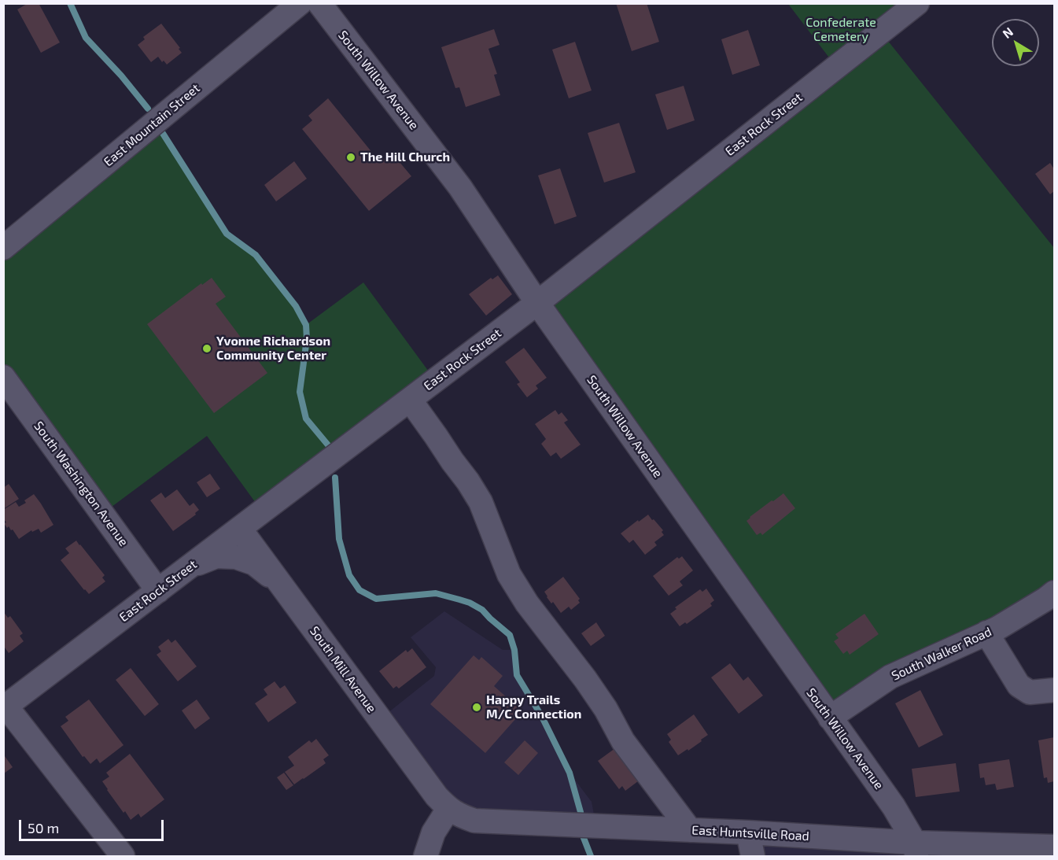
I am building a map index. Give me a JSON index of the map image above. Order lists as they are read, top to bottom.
{
  "streets": {
    "street": [
      "South Willow Avenue",
      "East Rock Street",
      "East Mountain Street",
      "South Washington Avenue",
      "South Walker Road",
      "South Mill Avenue",
      "East Huntsville Road"
    ]
  },
  "crossings": [
    ["South Willow Avenue", "East Rock Street"],
    ["South Willow Avenue", "South Walker Road"],
    ["South Willow Avenue", "East Huntsville Road"],
    ["East Rock Street", "South Washington Avenue"],
    ["East Rock Street", "South Mill Avenue"],
    ["South Mill Avenue", "East Huntsville Road"]
  ],
  "parks": ["Confederate Cemetery"],
  "places": ["The Hill Church", "Yvonne Richardson Community Center", "Happy Trails M/C Connection"],
  "scale_bar": "50 m",
  "north": "top left"
}
